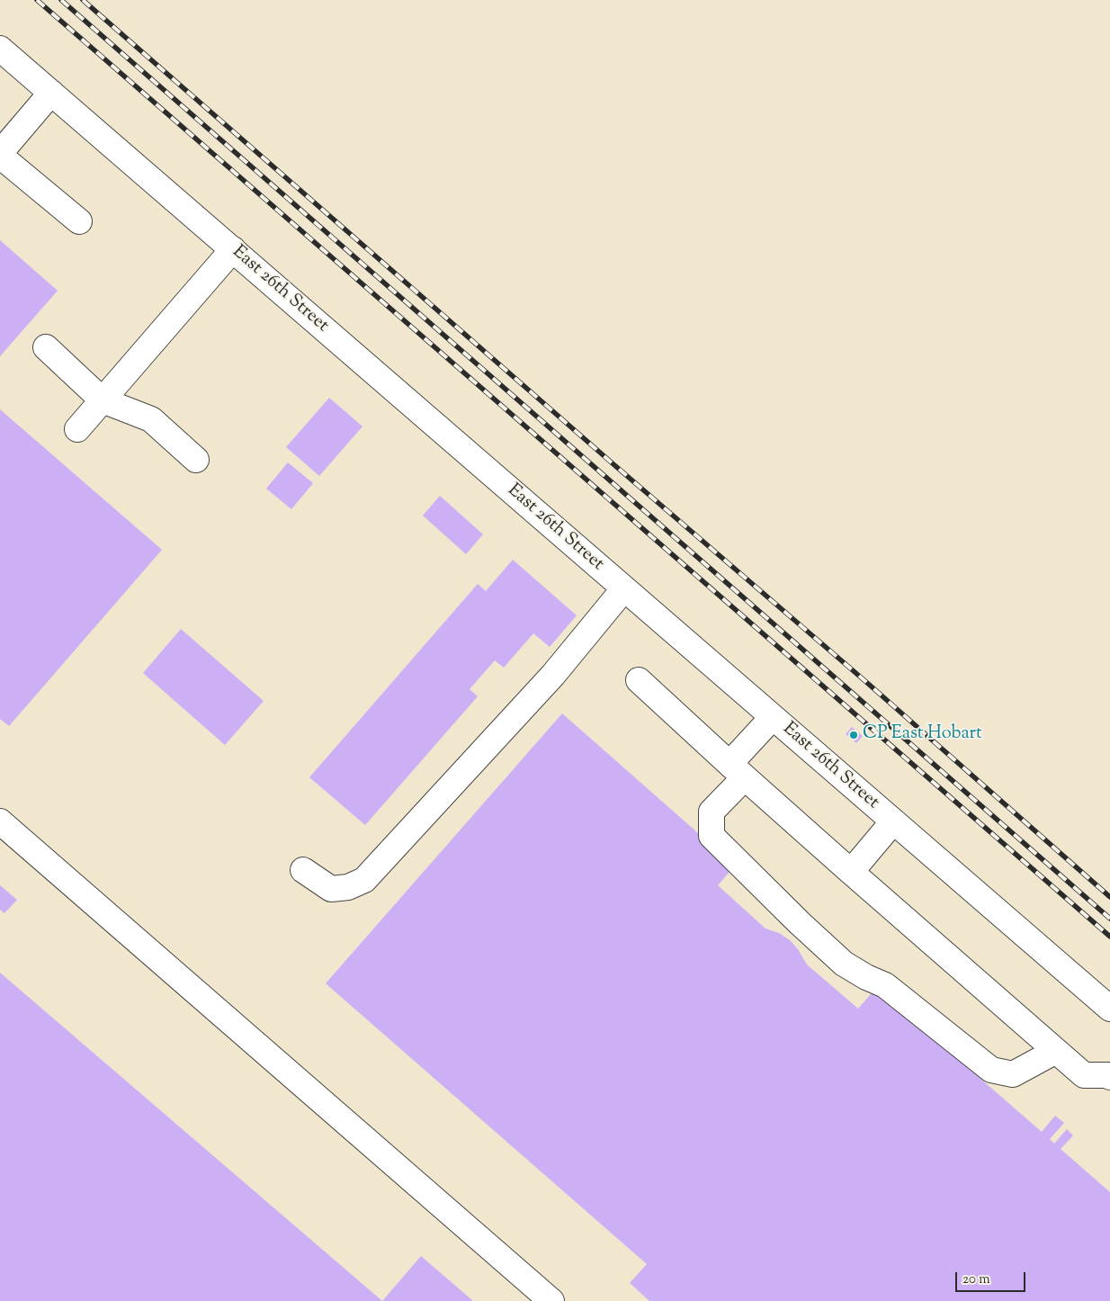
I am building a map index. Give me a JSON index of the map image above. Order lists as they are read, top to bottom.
{
  "streets": {
    "street": ["East 26th Street"]
  },
  "places": ["CP East Hobart"],
  "scale_bar": "20 m"
}
